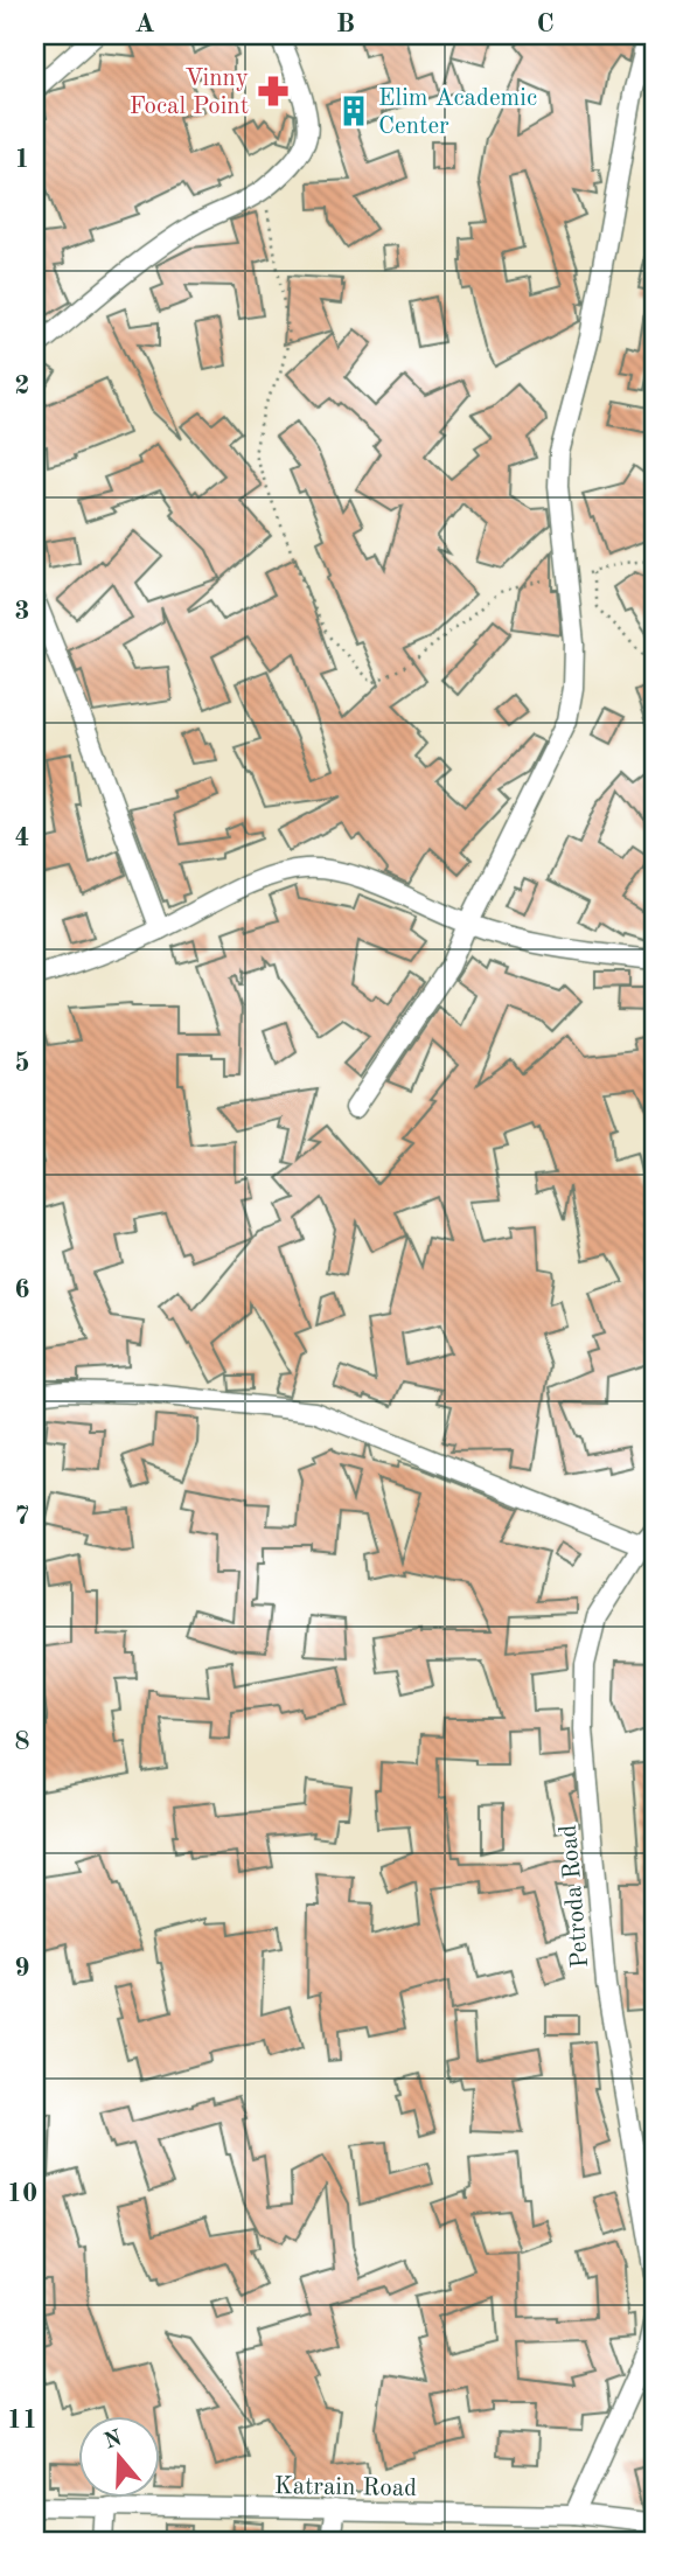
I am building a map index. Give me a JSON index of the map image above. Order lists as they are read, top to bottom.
{
  "streets": {
    "street": ["Petroda Road", "Katrain Road"]
  },
  "places": {
    "pharmacy": ["Vinny Focal Point"],
    "building": ["Elim Academic Center"]
  },
  "north": "top",
  "grid": {
    "columns": ["A", "B", "C"],
    "rows": [
      "1",
      "2",
      "3",
      "4",
      "5",
      "6",
      "7",
      "8",
      "9",
      "10",
      "11"
    ]
  }
}
